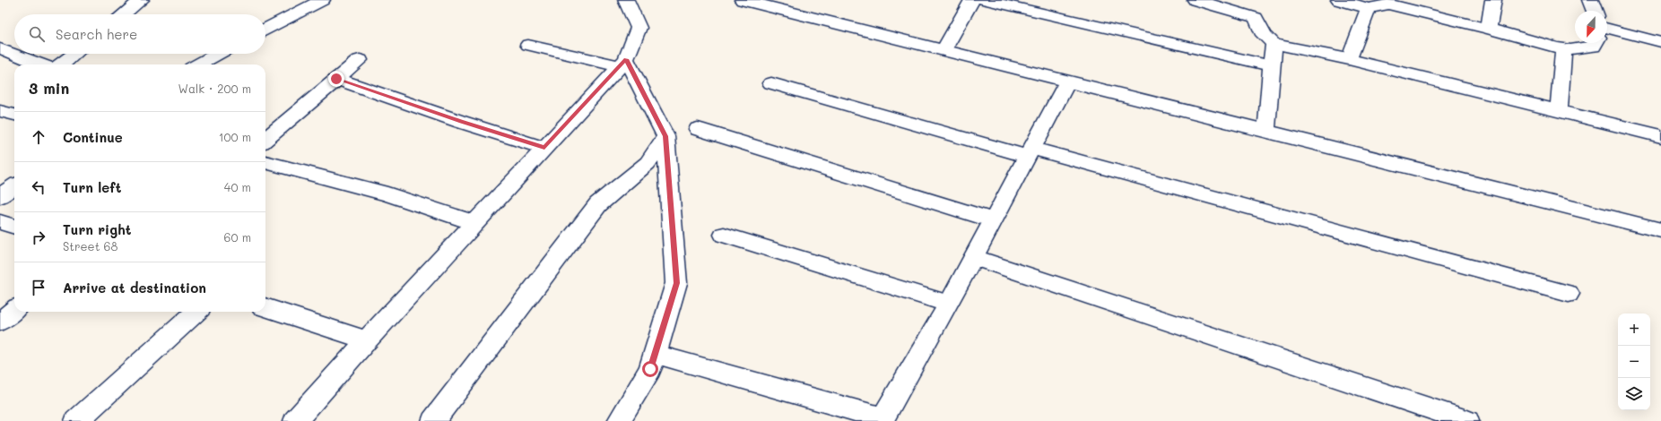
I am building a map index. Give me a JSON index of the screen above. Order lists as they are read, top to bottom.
{
  "north": "bottom",
  "page": {
    "search": "Search here",
    "heading": ["3 min", "Walk · 200 m"],
    "list": [
      ["Continue", "100 m"],
      ["Turn left", "40 m"],
      ["Turn right", "Street 68", "60 m"],
      "Arrive at destination"
    ],
    "map_buttons": ["+", "−"]
  }
}
